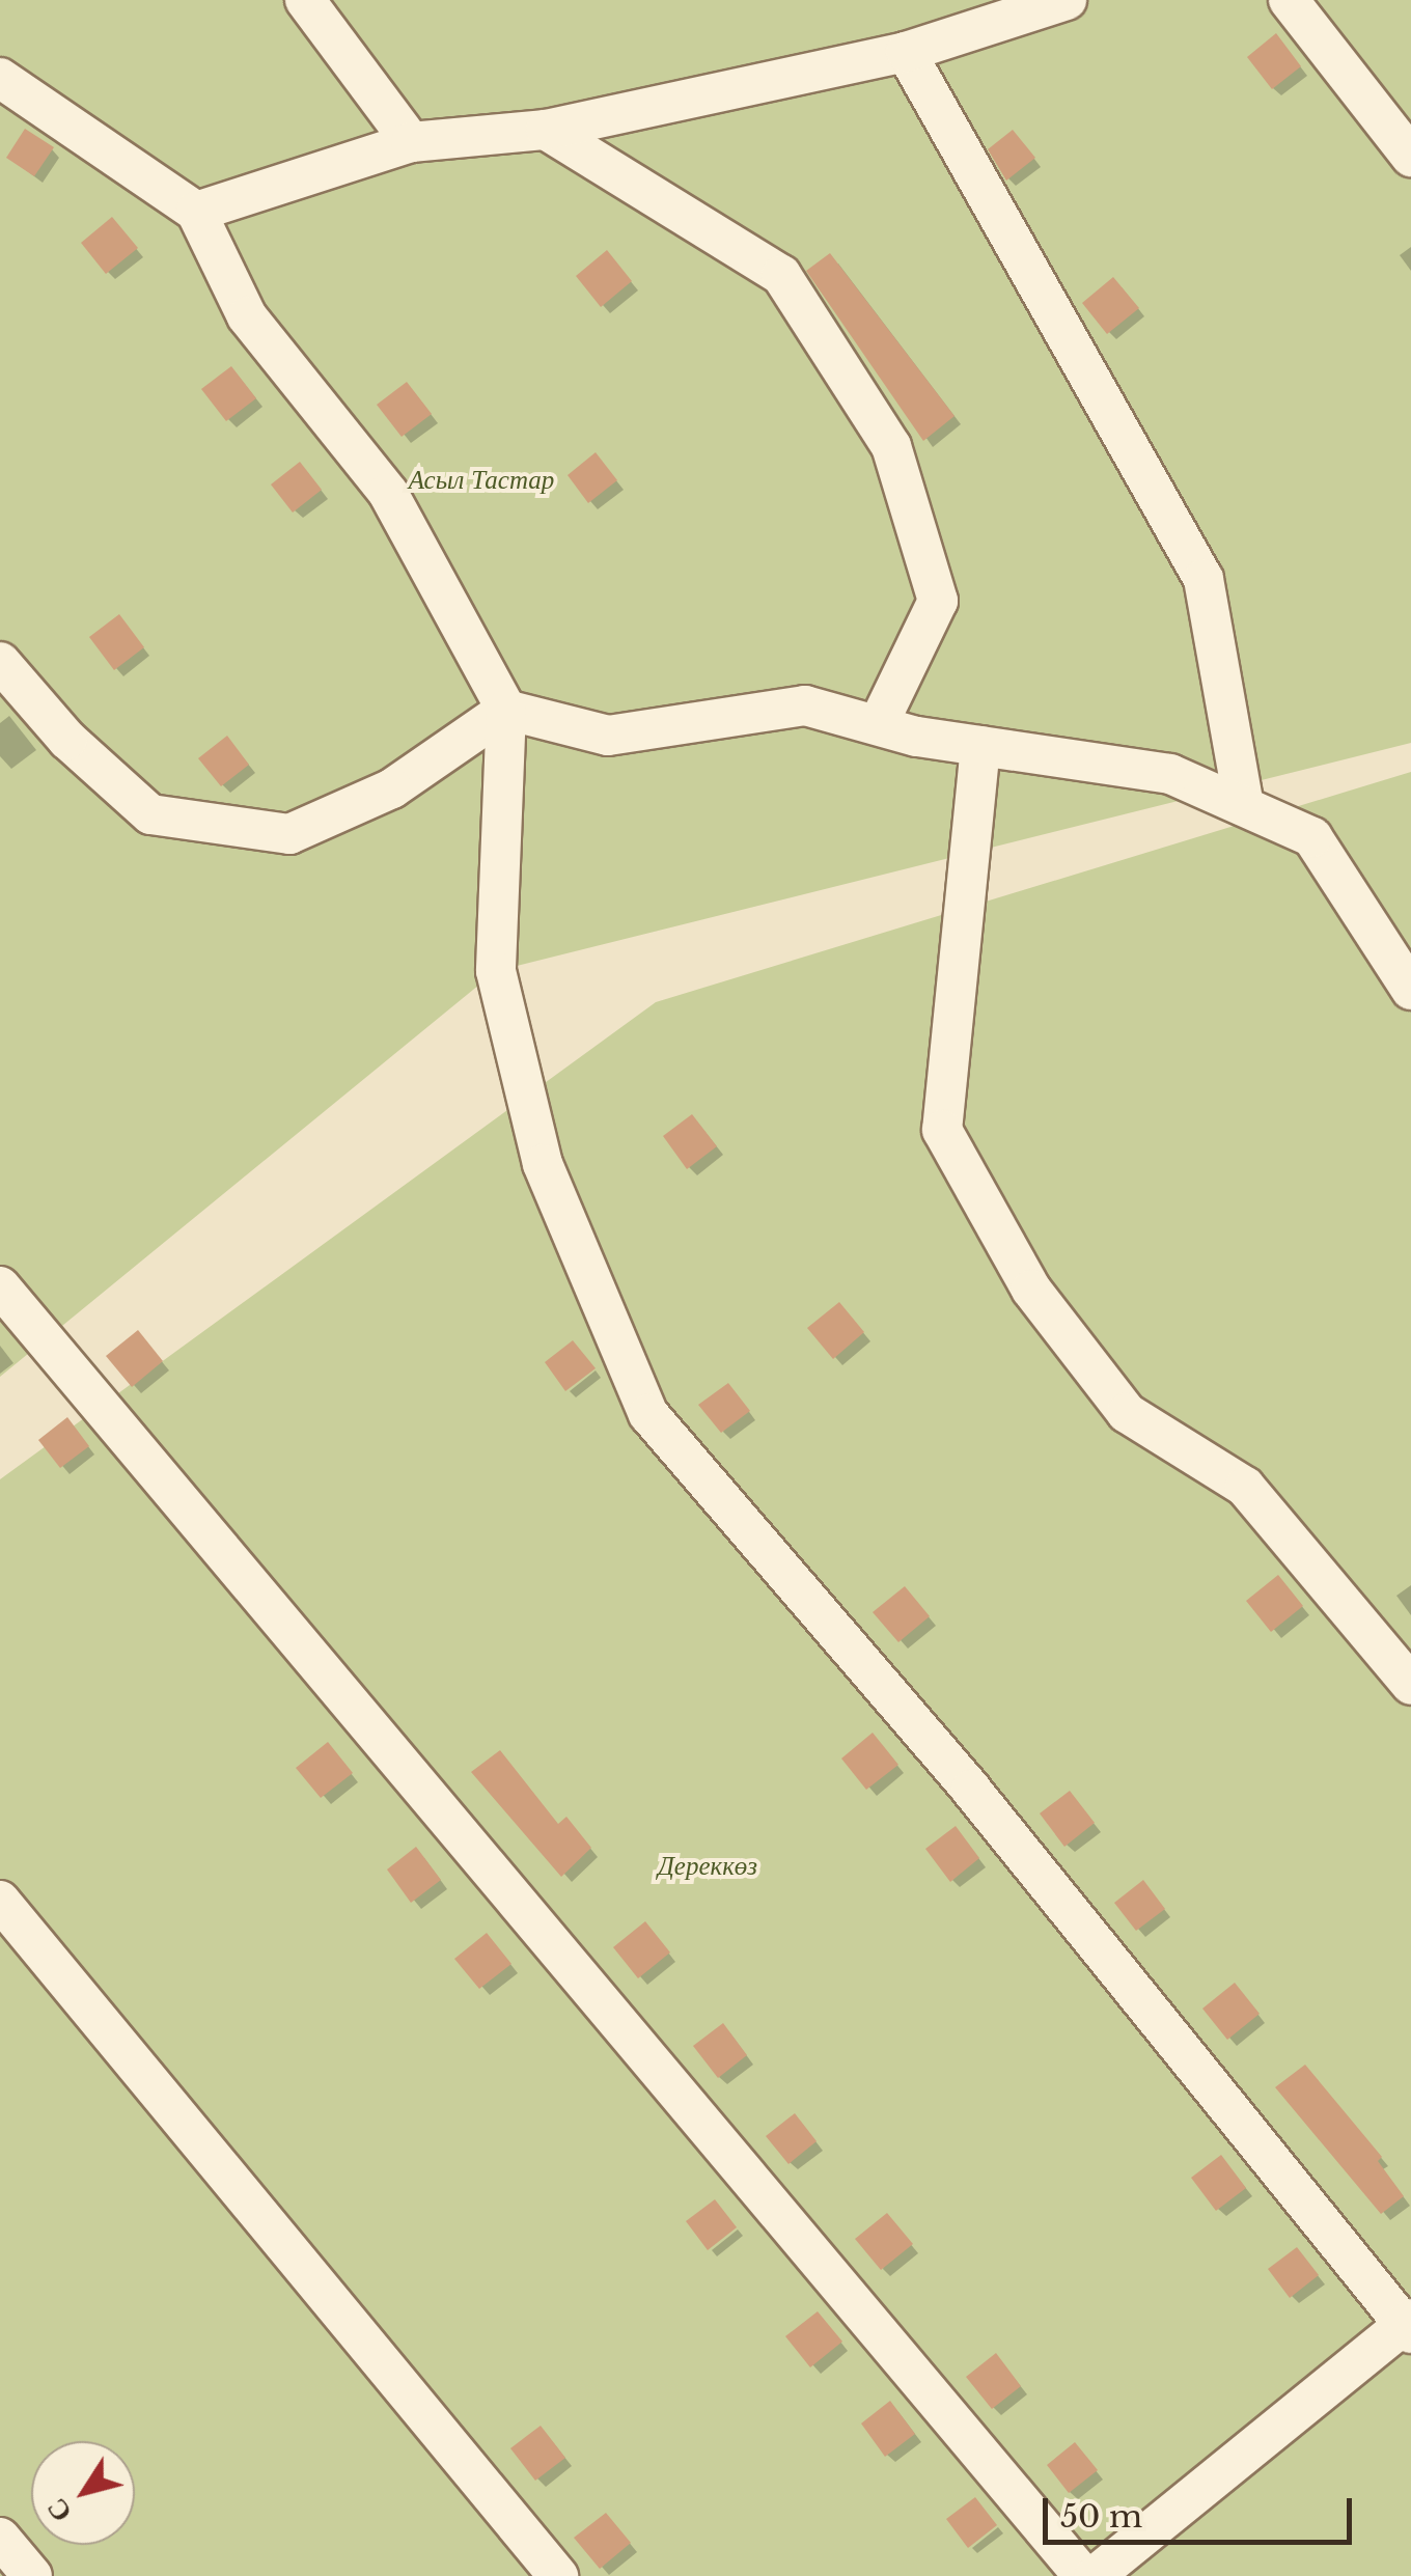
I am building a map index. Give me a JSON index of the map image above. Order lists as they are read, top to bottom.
{
  "parks": ["Асыл Тастар", "Дереккөз"],
  "scale_bar": "50 m",
  "north": "bottom left"
}
